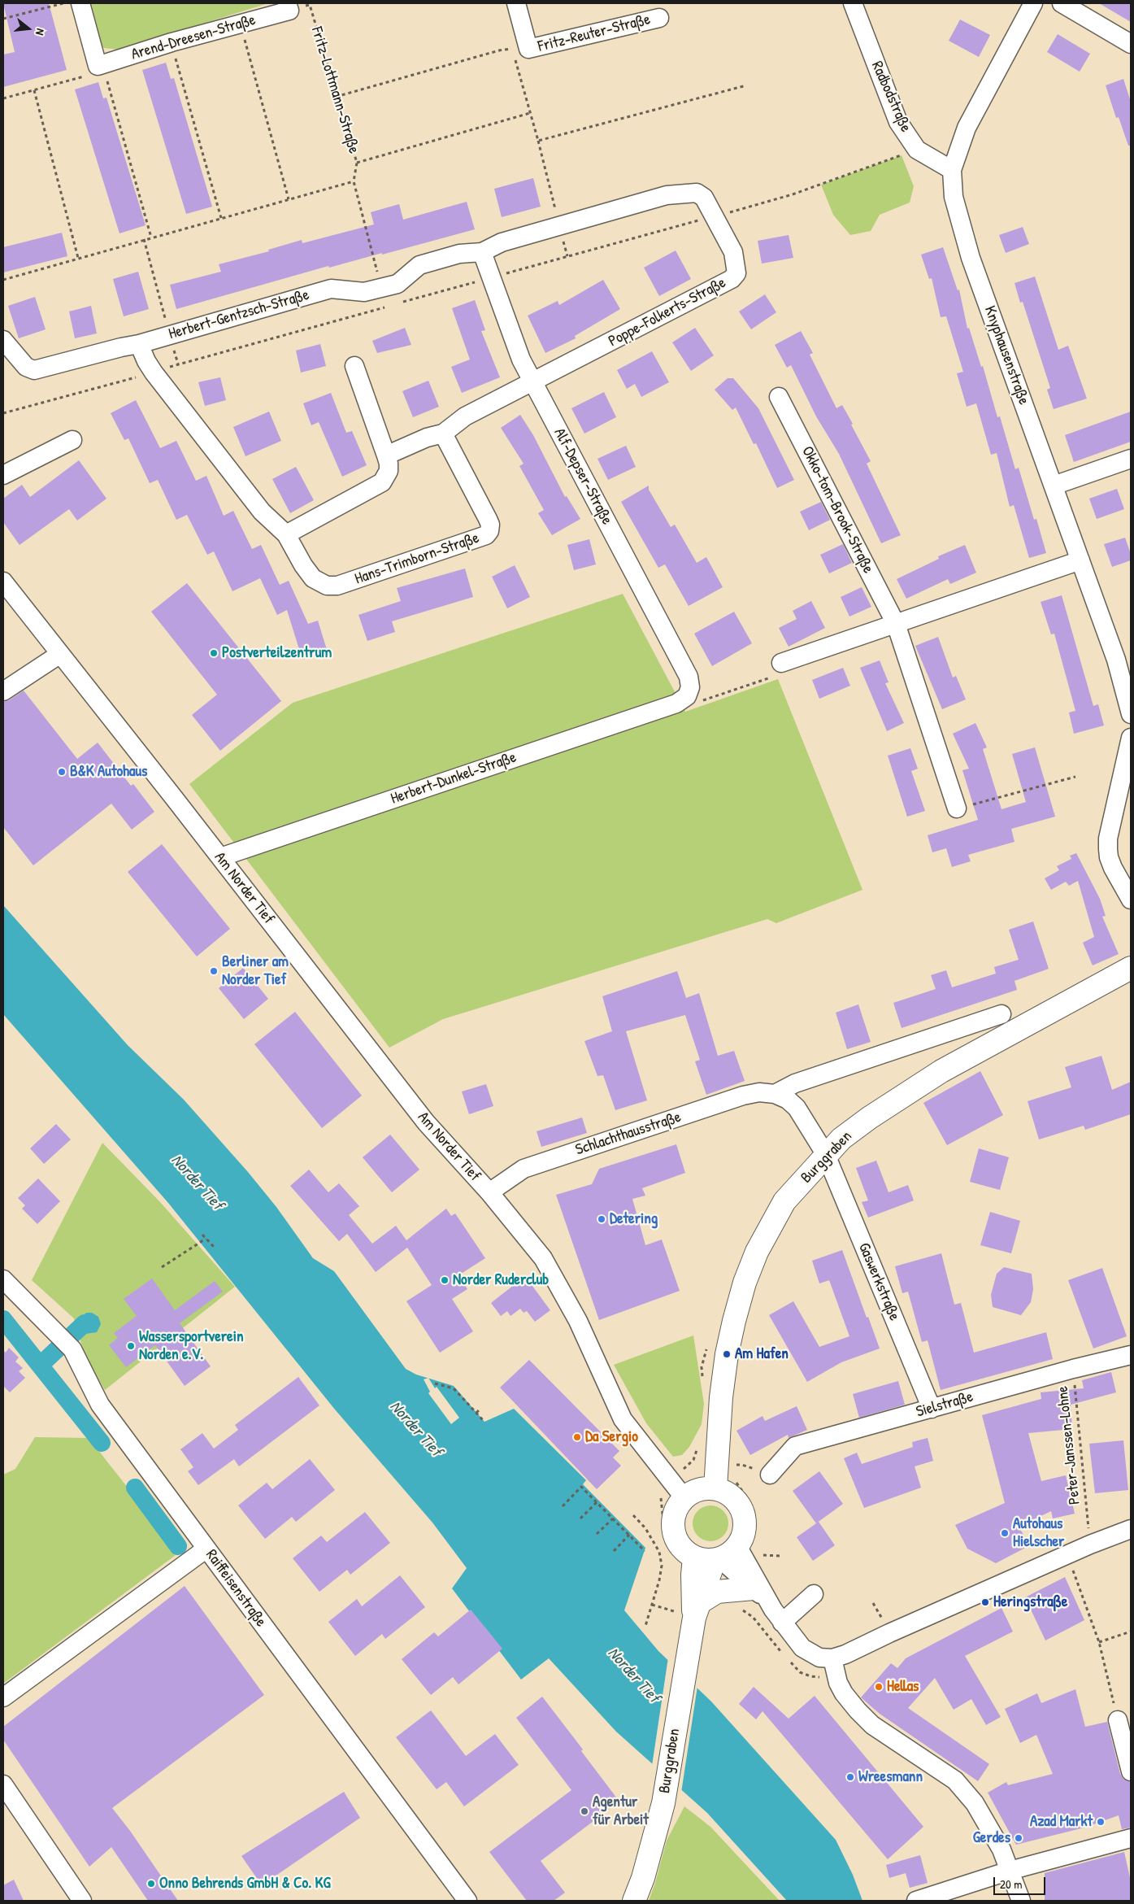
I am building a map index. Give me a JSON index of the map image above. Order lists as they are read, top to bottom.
{
  "streets": {
    "main road": ["Burggraben"],
    "street": [
      "Fritz-Reuter-Straße",
      "Arend-Dreesen-Straße",
      "Radbodstraße",
      "Poppe-Folkerts-Straße",
      "Herbert-Gentzsch-Straße",
      "Knyphausenstraße",
      "Alf-Depser-Straße",
      "Okko-tom-Brook-Straße",
      "Hans-Trimborn-Straße",
      "Herbert-Dunkel-Straße",
      "Am Norder Tief",
      "Schlachthausstraße",
      "Gaswerkstraße",
      "Sielstraße",
      "Raiffeisenstraße"
    ],
    "path": ["Fritz-Lottmann-Straße", "Peter-Janssen-Lohne"]
  },
  "crossings": [
    ["Arend-Dreesen-Straße", "Fritz-Lottmann-Straße"],
    ["Radbodstraße", "Knyphausenstraße"],
    ["Poppe-Folkerts-Straße", "Herbert-Gentzsch-Straße"],
    ["Poppe-Folkerts-Straße", "Alf-Depser-Straße"],
    ["Herbert-Gentzsch-Straße", "Alf-Depser-Straße"],
    ["Herbert-Gentzsch-Straße", "Hans-Trimborn-Straße"],
    ["Alf-Depser-Straße", "Herbert-Dunkel-Straße"],
    ["Herbert-Dunkel-Straße", "Am Norder Tief"],
    ["Am Norder Tief", "Schlachthausstraße"],
    ["Schlachthausstraße", "Burggraben"],
    ["Schlachthausstraße", "Gaswerkstraße"],
    ["Burggraben", "Gaswerkstraße"],
    ["Gaswerkstraße", "Sielstraße"],
    ["Sielstraße", "Peter-Janssen-Lohne"]
  ],
  "water": ["Norder Tief"],
  "places": [
    "Postverteilzentrum",
    "B&K Autohaus",
    "Berliner am Norder Tief",
    "Detering",
    "Norder Ruderclub",
    "Wassersportverein Norden e.V.",
    "Am Hafen",
    "Da Sergio",
    "Autohaus Hielscher",
    "Heringstraße",
    "Hellas",
    "Wreesmann",
    "Agentur für Arbeit",
    "Azad Markt",
    "Gerdes",
    "Onno Behrends GmbH & Co. KG"
  ],
  "scale_bar": "20 m",
  "north": "right"
}
